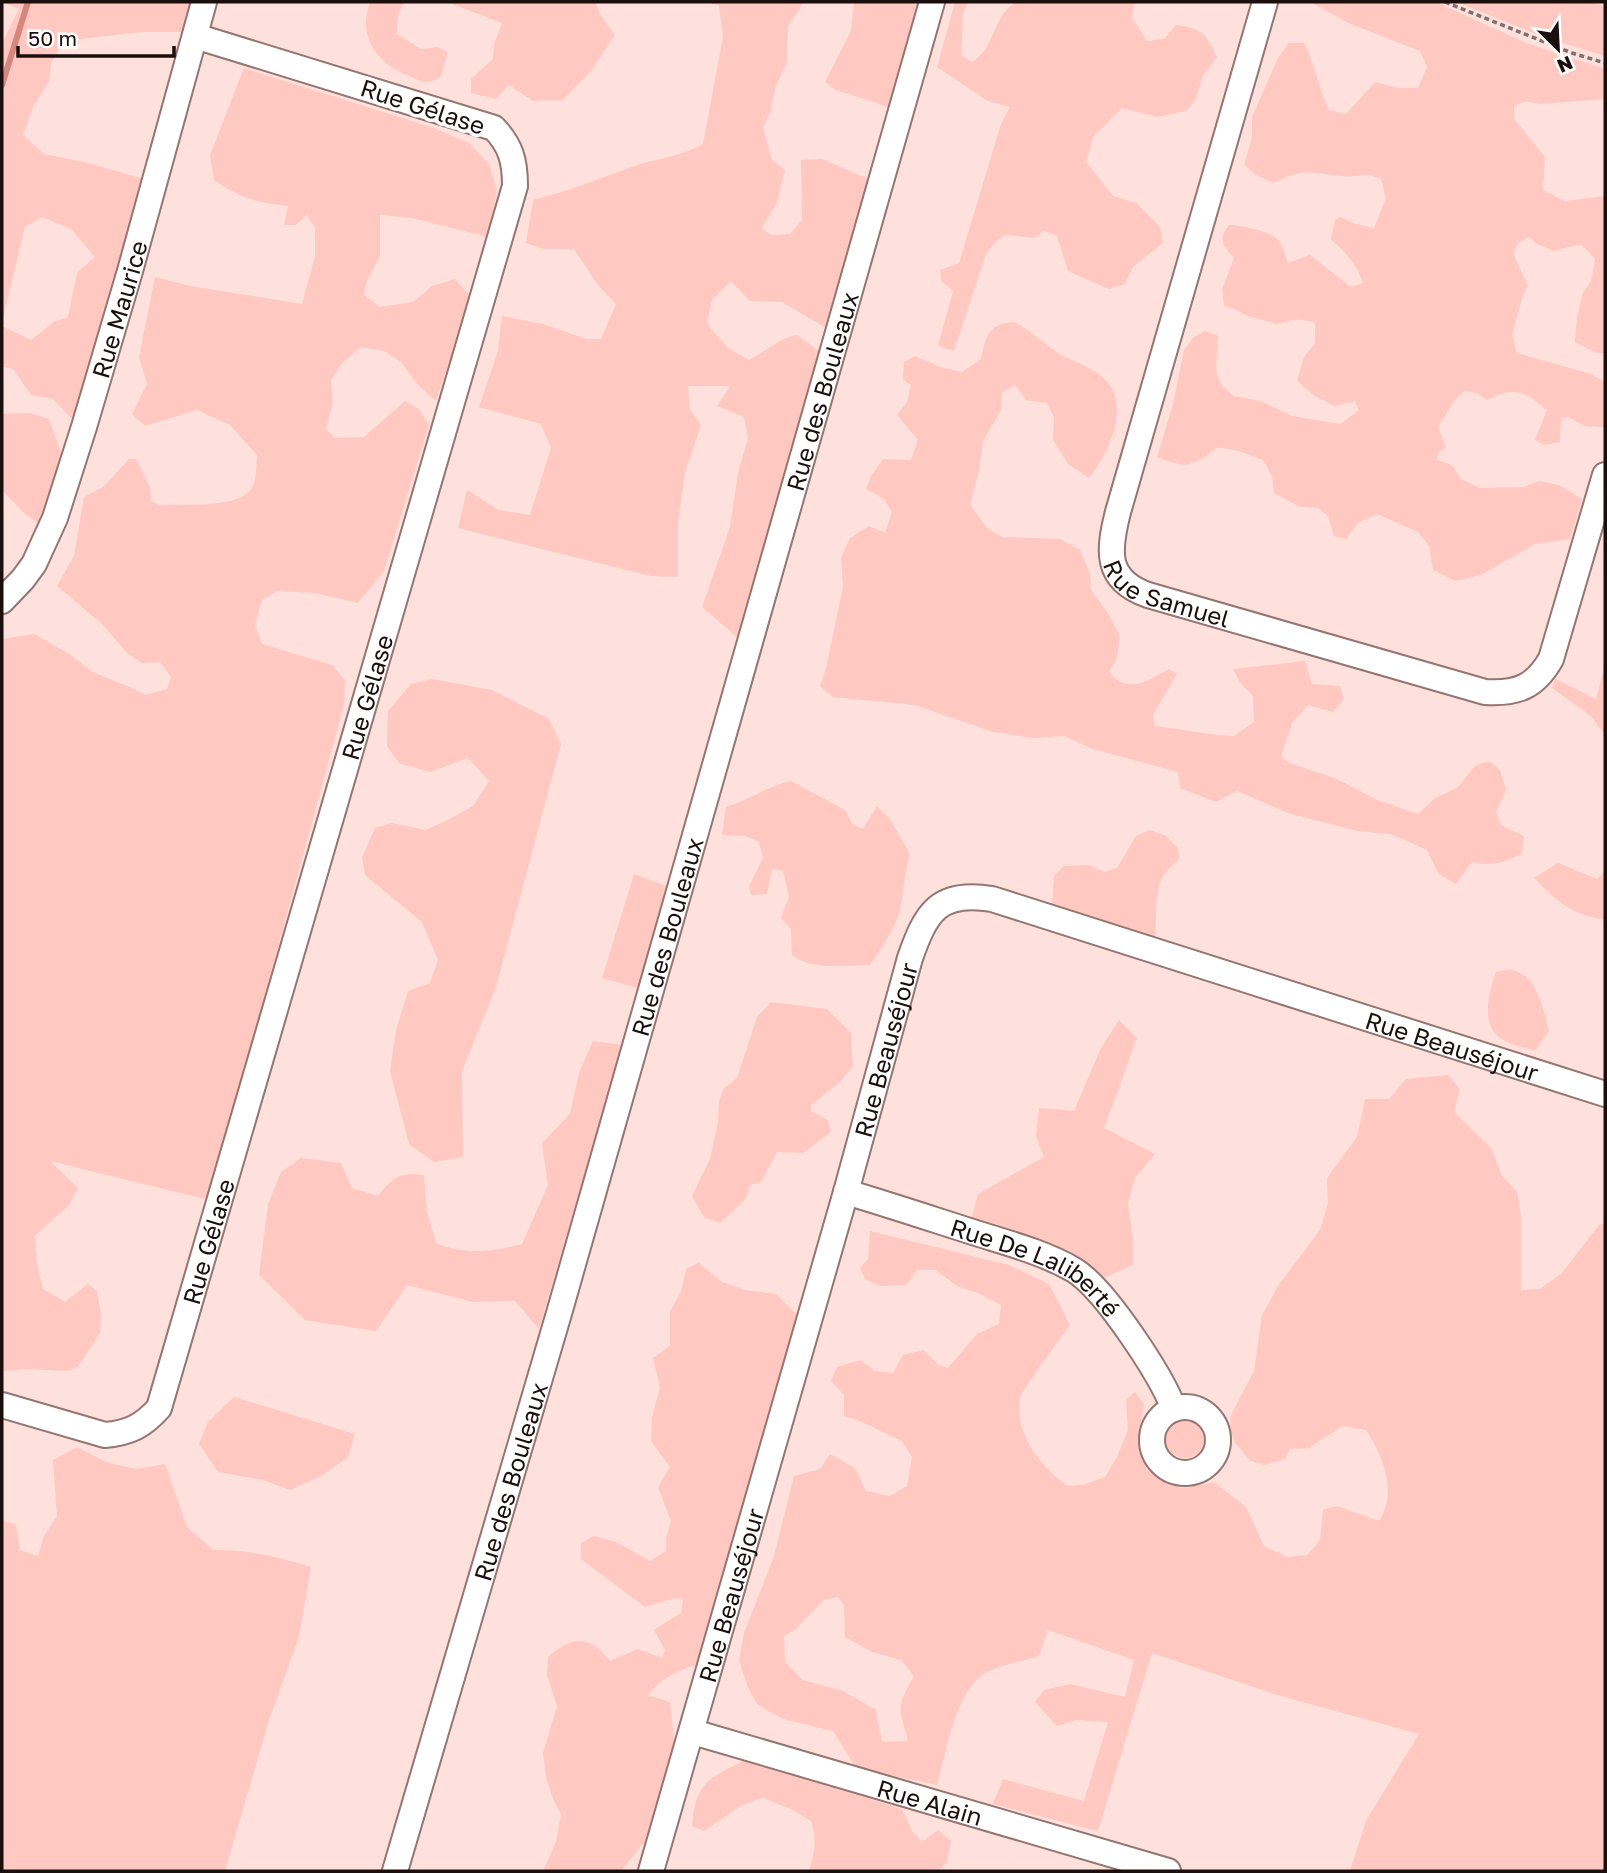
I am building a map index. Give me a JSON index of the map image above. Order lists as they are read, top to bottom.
{
  "streets": {
    "street": [
      "Rue Gélase",
      "Rue Maurice",
      "Rue des Bouleaux",
      "Rue Samuel",
      "Rue Beauséjour",
      "Rue De Laliberté",
      "Rue Alain"
    ]
  },
  "crossings": [
    ["Rue Gélase", "Rue Maurice"],
    ["Rue Beauséjour", "Rue De Laliberté"],
    ["Rue Beauséjour", "Rue Alain"]
  ],
  "scale_bar": "50 m",
  "north": "bottom right"
}
